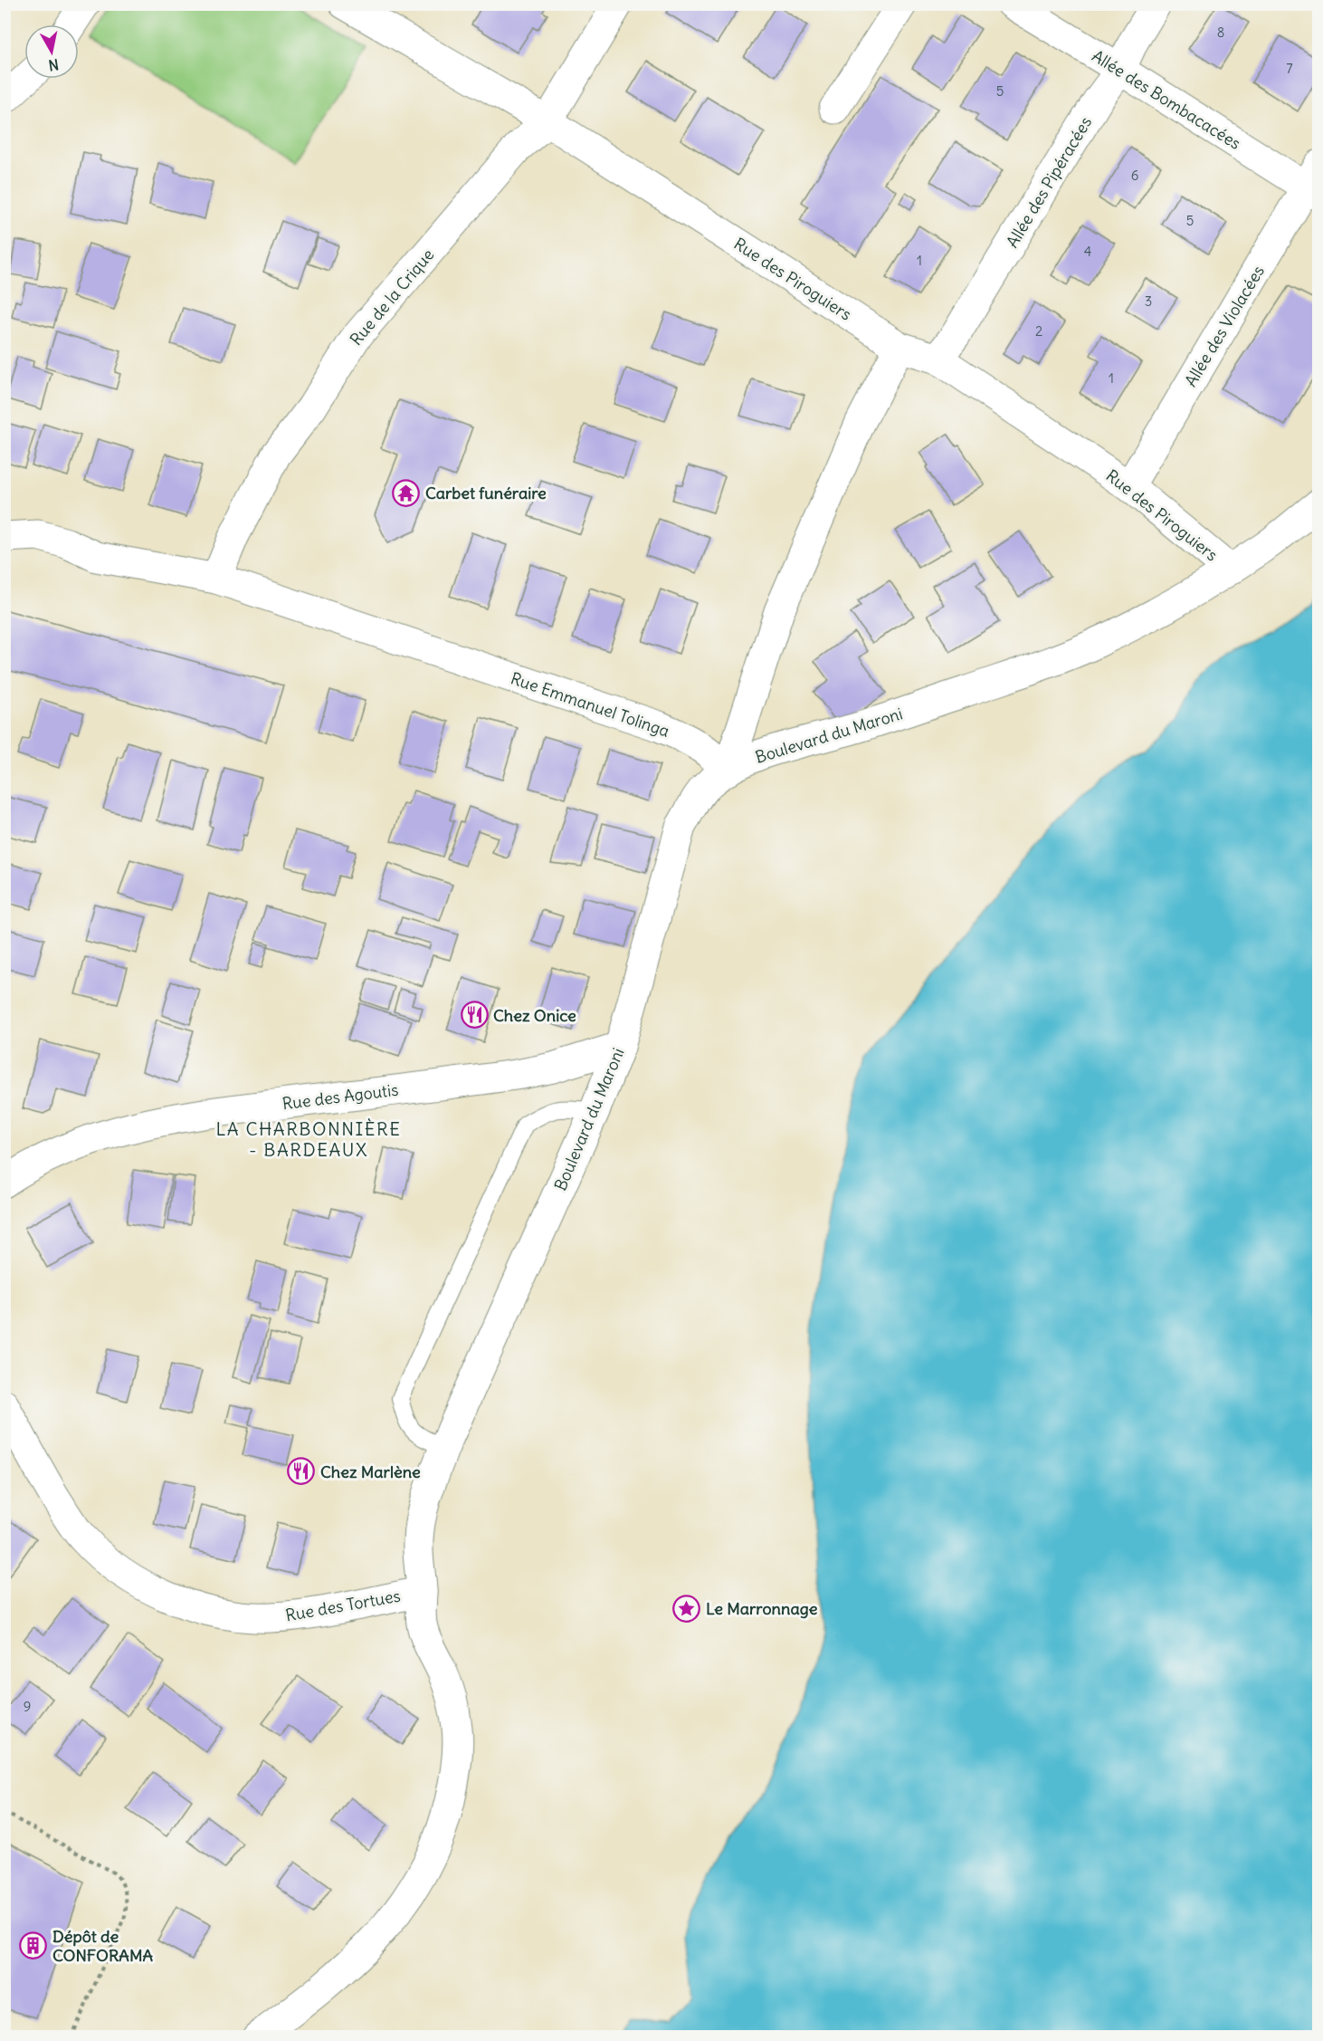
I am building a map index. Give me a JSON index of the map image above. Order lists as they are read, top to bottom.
{
  "streets": {
    "street": [
      "Allée des Bombacacées",
      "Allée des Pipéracées",
      "Rue des Piroguiers",
      "Rue de la Crique",
      "Allée des Violacées",
      "Rue Emmanuel Tolinga",
      "Boulevard du Maroni",
      "Rue des Agoutis",
      "Rue des Tortues"
    ]
  },
  "crossings": [
    ["Allée des Bombacacées", "Allée des Pipéracées"],
    ["Allée des Bombacacées", "Allée des Violacées"],
    ["Allée des Pipéracées", "Rue des Piroguiers"],
    ["Rue des Piroguiers", "Rue de la Crique"],
    ["Rue des Piroguiers", "Allée des Violacées"],
    ["Rue des Piroguiers", "Boulevard du Maroni"],
    ["Rue de la Crique", "Rue Emmanuel Tolinga"],
    ["Rue Emmanuel Tolinga", "Boulevard du Maroni"],
    ["Boulevard du Maroni", "Rue des Agoutis"],
    ["Boulevard du Maroni", "Rue des Tortues"]
  ],
  "districts": ["LA CHARBONNIÈRE - BARDEAUX"],
  "places": {
    "temple": ["Carbet funéraire"],
    "restaurant": ["Chez Onice", "Chez Marlène"],
    "place": ["Le Marronnage"],
    "building": ["Dépôt de CONFORAMA"]
  },
  "house_numbers": [
    "8",
    "7",
    "5",
    "6",
    "5",
    "4",
    "1",
    "3",
    "2",
    "1",
    "9"
  ],
  "north": "bottom"
}
